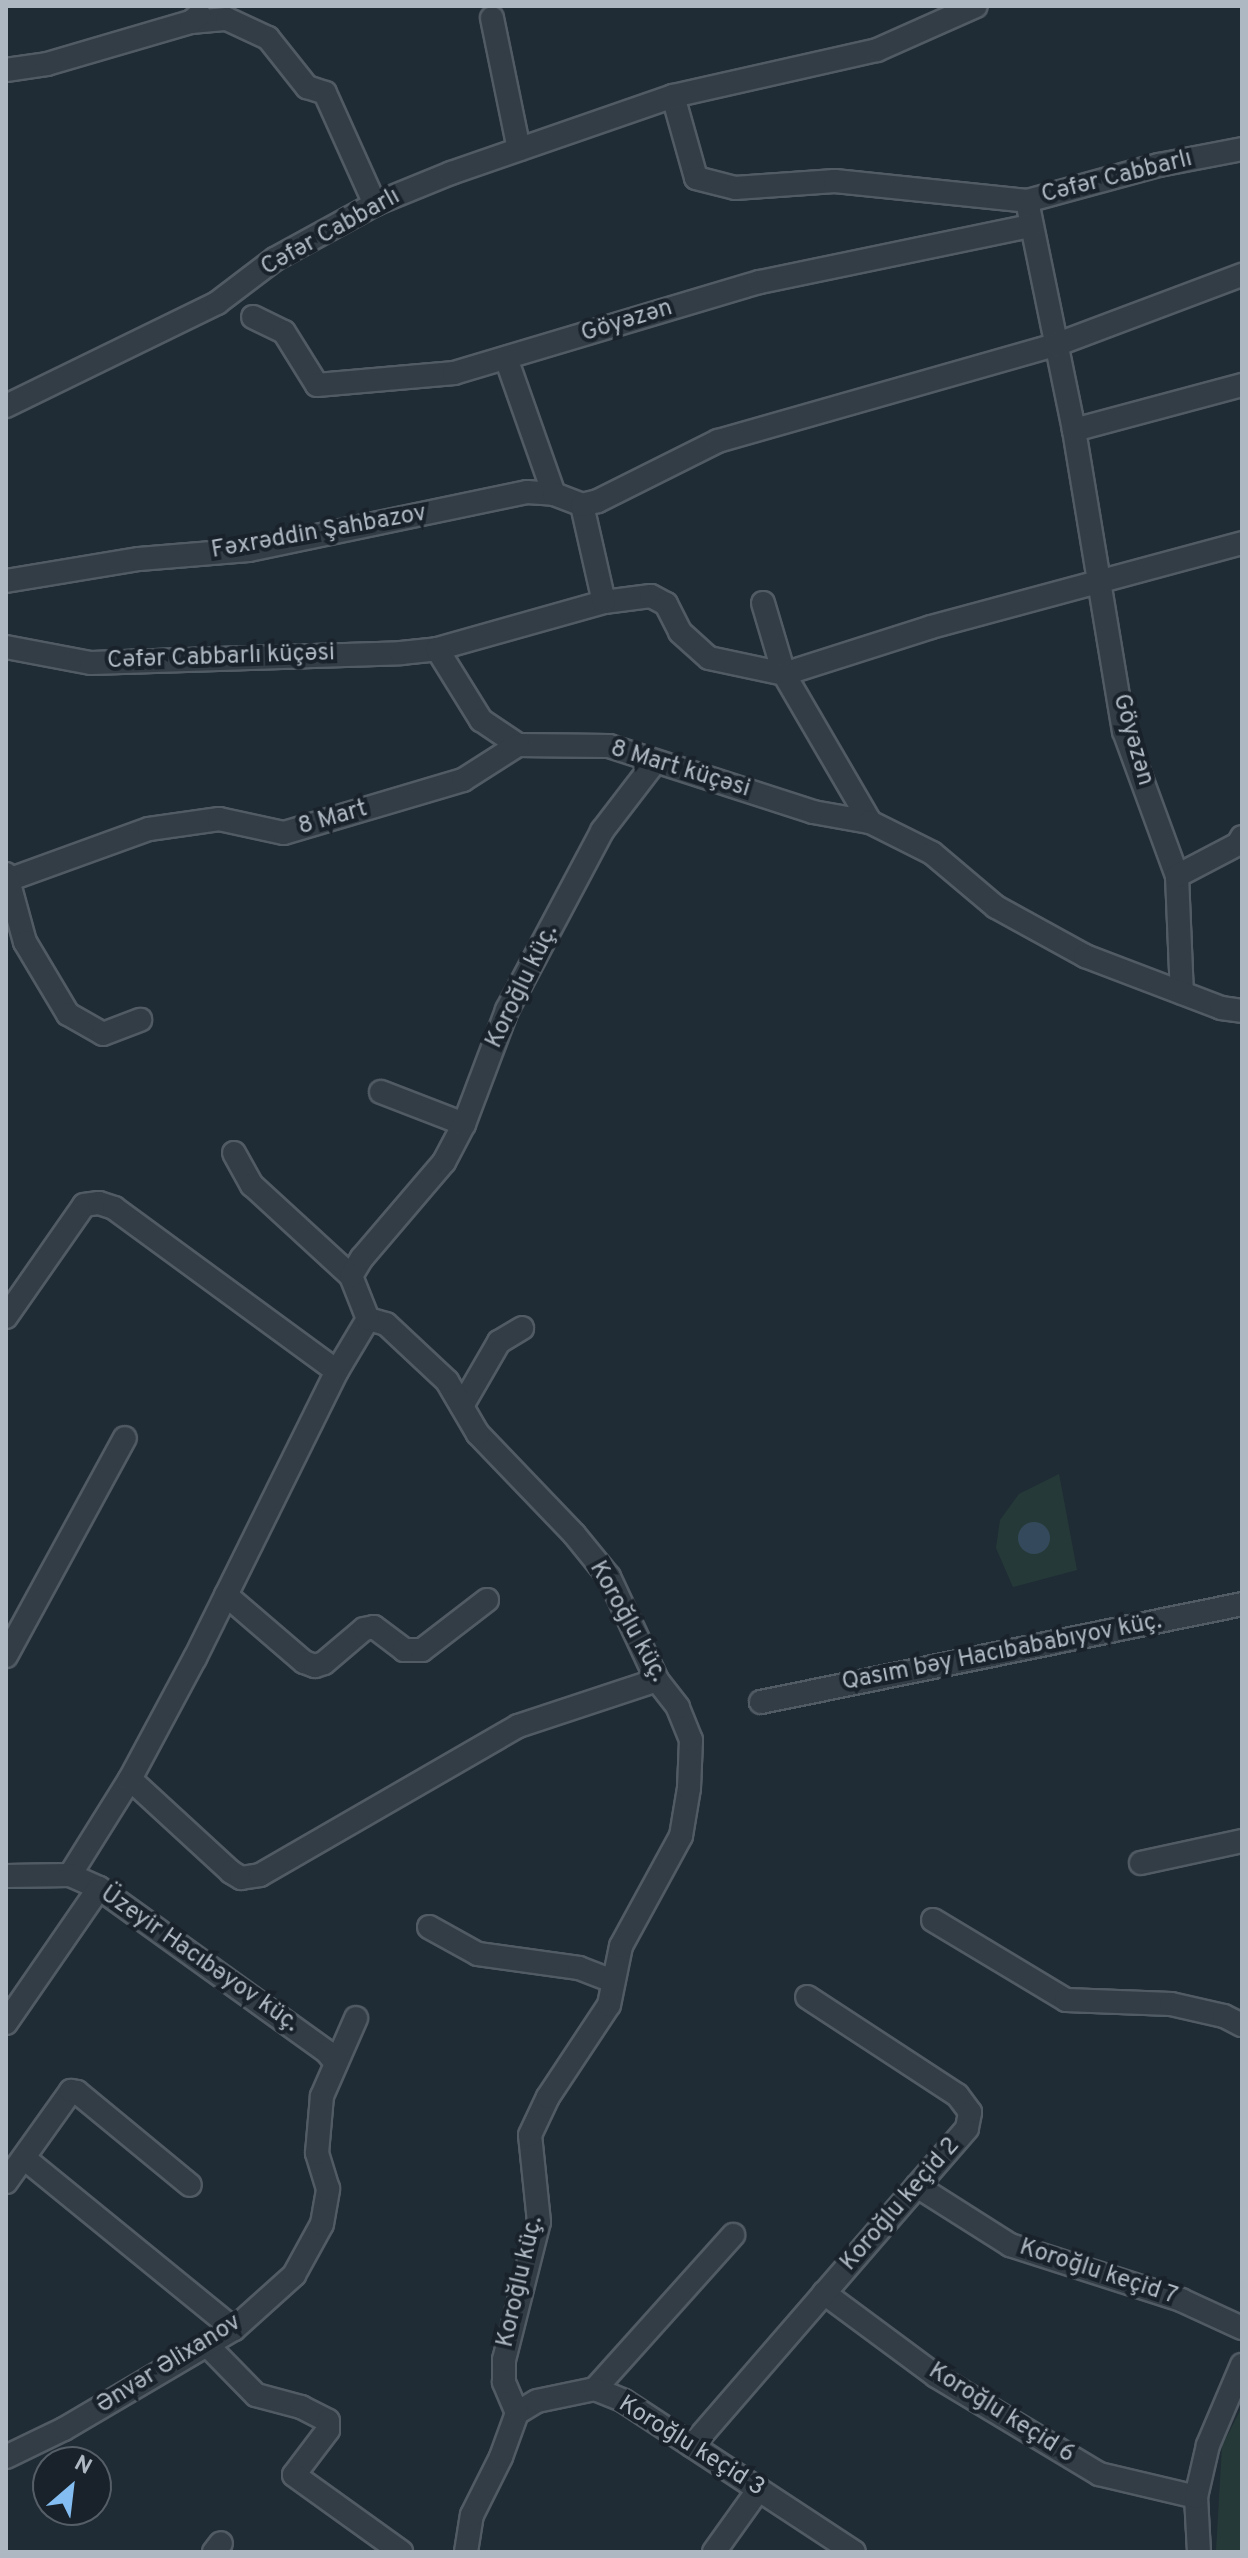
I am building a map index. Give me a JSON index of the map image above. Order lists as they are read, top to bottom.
{
  "streets": {
    "street": [
      "Cəfər Cabbarlı",
      "Göyəzən",
      "Fəxrəddin Şahbazov",
      "Cəfər Cabbarlı küçəsi",
      "8 Mart küçəsi",
      "8 Mart",
      "Koroğlu küç.",
      "Qasım bəy Hacıbababıyov küç.",
      "Üzeyir Hacıbəyov küç.",
      "Koroğlu keçid 2",
      "Koroğlu keçid 7",
      "Ənvər Əlixanov",
      "Koroğlu keçid 6",
      "Koroğlu keçid 3"
    ]
  },
  "crossings": [
    ["Cəfər Cabbarlı", "Göyəzən"],
    ["Göyəzən", "8 Mart küçəsi"],
    ["8 Mart küçəsi", "8 Mart"],
    ["8 Mart küçəsi", "Koroğlu küç."],
    ["Koroğlu küç.", "Koroğlu keçid 3"],
    ["Üzeyir Hacıbəyov küç.", "Ənvər Əlixanov"],
    ["Koroğlu keçid 2", "Koroğlu keçid 7"],
    ["Koroğlu keçid 2", "Koroğlu keçid 6"],
    ["Koroğlu keçid 2", "Koroğlu keçid 3"]
  ],
  "north": "top right"
}
